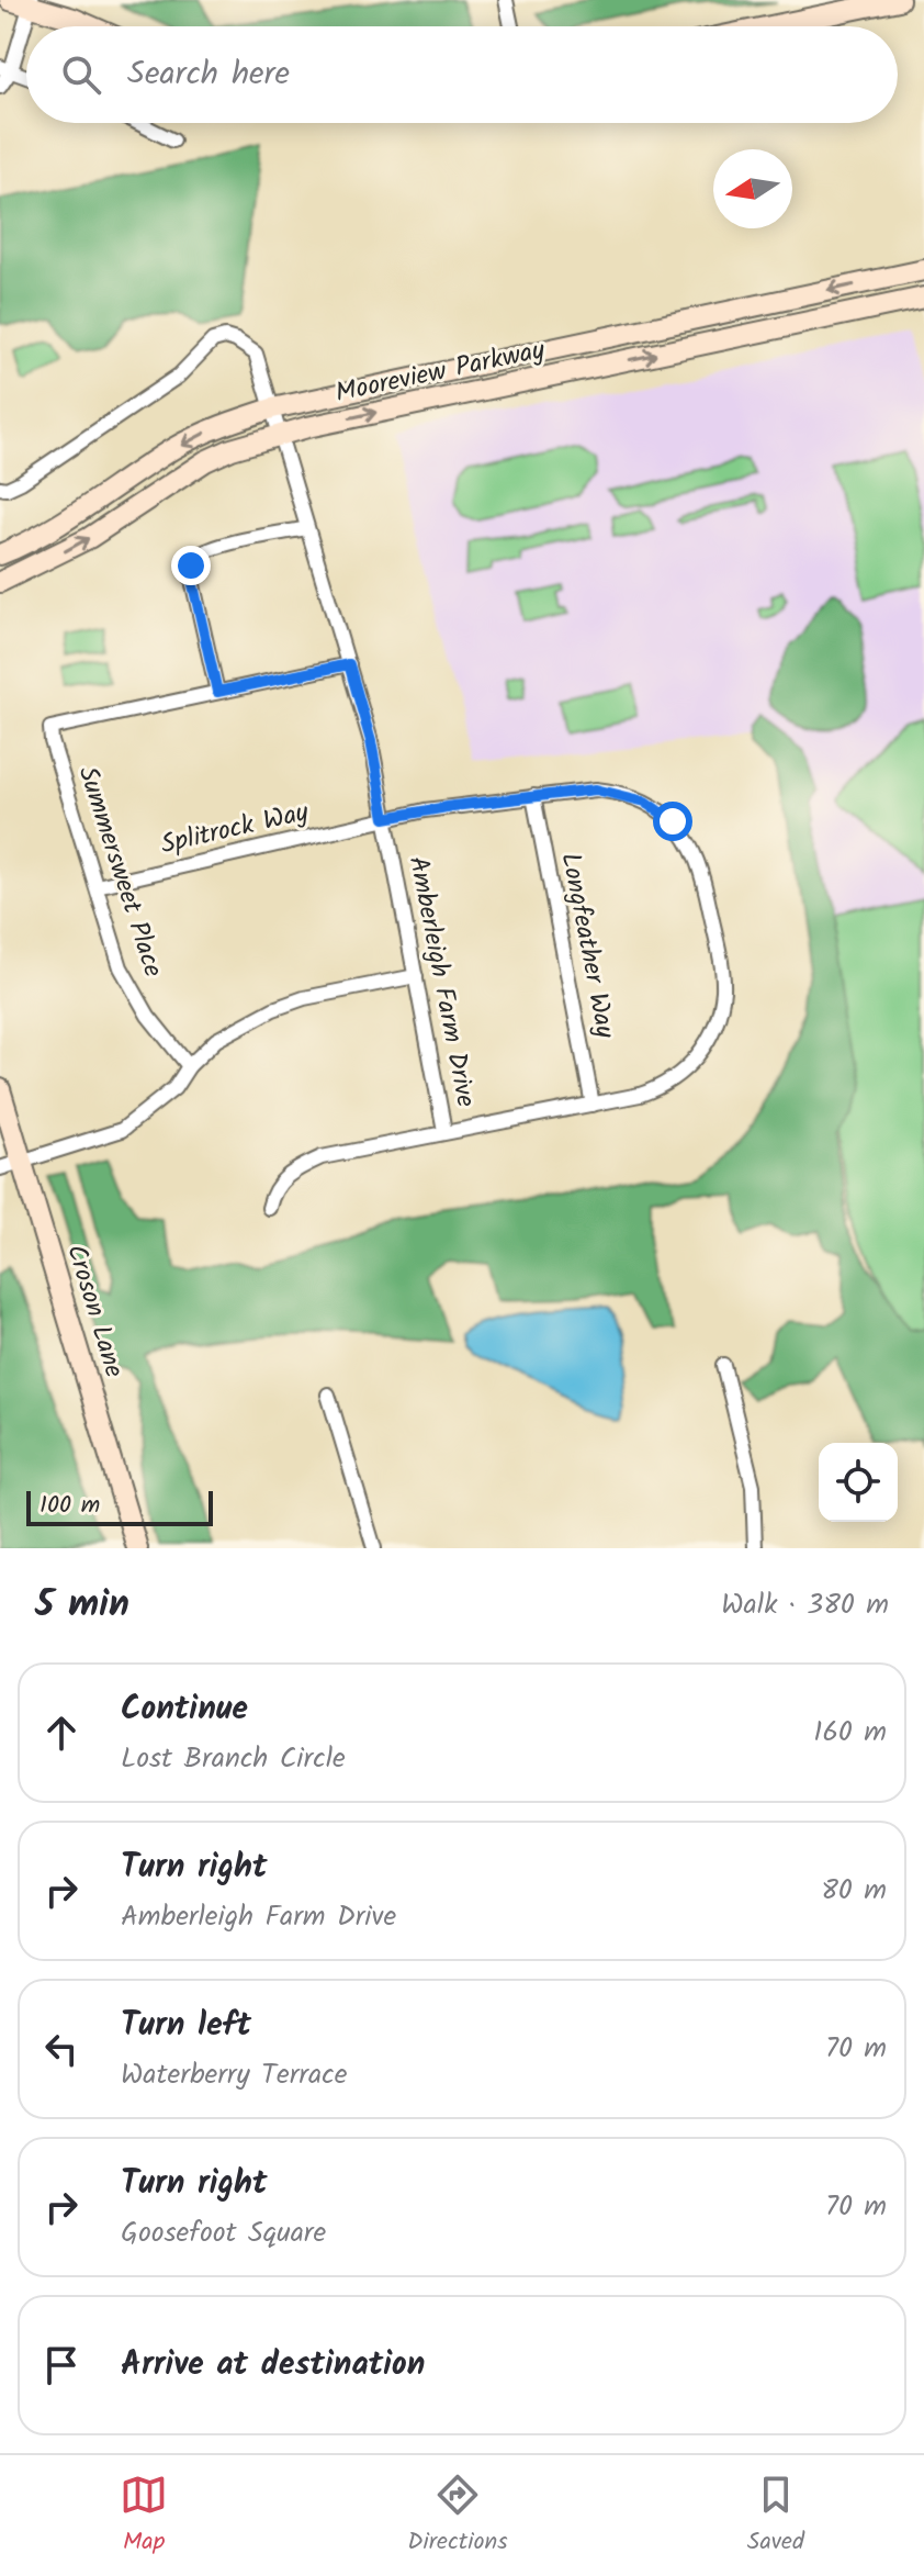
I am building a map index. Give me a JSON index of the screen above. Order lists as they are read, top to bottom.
{
  "streets": {
    "main road": ["Mooreview Parkway", "Croson Lane"],
    "street": [
      "Splitrock Way",
      "Summersweet Place",
      "Longfeather Way",
      "Amberleigh Farm Drive"
    ]
  },
  "crossings": [
    ["Mooreview Parkway", "Amberleigh Farm Drive"],
    ["Splitrock Way", "Summersweet Place"],
    ["Splitrock Way", "Longfeather Way"],
    ["Splitrock Way", "Amberleigh Farm Drive"]
  ],
  "scale_bar": "100 m",
  "north": "left",
  "page": {
    "search": "Search here",
    "scale": "100 m",
    "heading": ["5 min", "Walk · 380 m"],
    "list": [
      ["Continue", "Lost Branch Circle", "160 m"],
      ["Turn right", "Amberleigh Farm Drive", "80 m"],
      ["Turn left", "Waterberry Terrace", "70 m"],
      ["Turn right", "Goosefoot Square", "70 m"],
      "Arrive at destination"
    ],
    "nav": ["Map", "Directions", "Saved"]
  }
}
